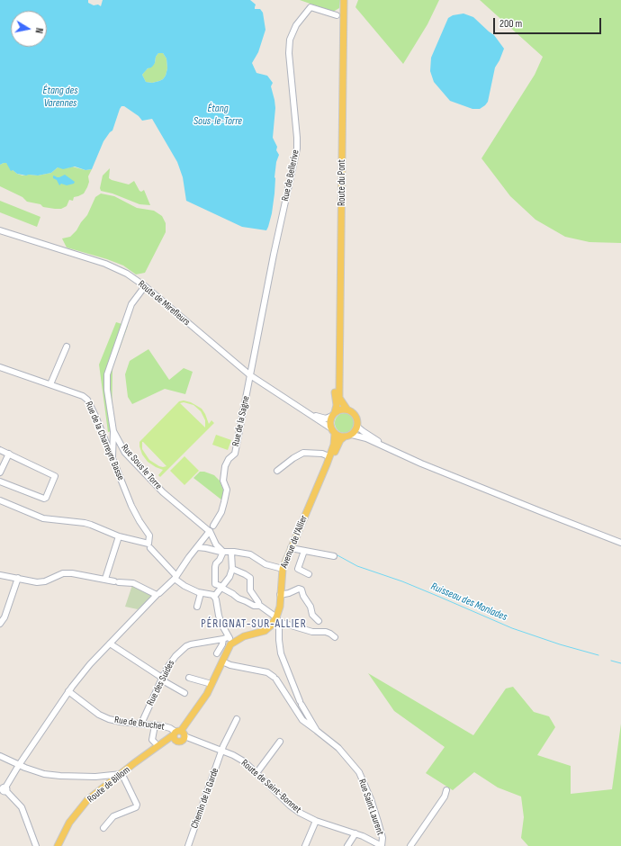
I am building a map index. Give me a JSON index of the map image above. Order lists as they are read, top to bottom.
{
  "streets": {
    "main road": ["Route du Pont", "Avenue de l'Allier", "Route de Billom"],
    "street": [
      "Rue de Bellerive",
      "Route de Mirefleurs",
      "Rue de la Sagne",
      "Rue de la Charreyre Basse",
      "Rue Sous le Torre",
      "Rue des Suides",
      "Rue de Bruchet",
      "Route de Saint-Bonnet",
      "Chemin de la Garde",
      "Rue Saint Laurent"
    ]
  },
  "crossings": [
    ["Rue de Bellerive", "Route de Mirefleurs"],
    ["Rue de Bellerive", "Rue de la Sagne"],
    ["Route du Pont", "Route de Mirefleurs"],
    ["Route de Mirefleurs", "Rue de la Sagne"],
    ["Route de Mirefleurs", "Rue Sous le Torre"],
    ["Rue de la Sagne", "Rue Sous le Torre"],
    ["Rue de la Sagne", "Rue de Bruchet"],
    ["Avenue de l'Allier", "Rue Saint Laurent"],
    ["Rue des Suides", "Rue de Bruchet"],
    ["Rue de Bruchet", "Route de Billom"],
    ["Rue de Bruchet", "Route de Saint-Bonnet"],
    ["Route de Billom", "Route de Saint-Bonnet"],
    ["Route de Saint-Bonnet", "Chemin de la Garde"],
    ["Route de Saint-Bonnet", "Rue Saint Laurent"]
  ],
  "districts": ["PÉRIGNAT-SUR-ALLIER"],
  "water": ["Étang des Varennes", "Étang Sous-le-Torre", "Ruisseau des Monlades"],
  "scale_bar": "200 m",
  "north": "right"
}
